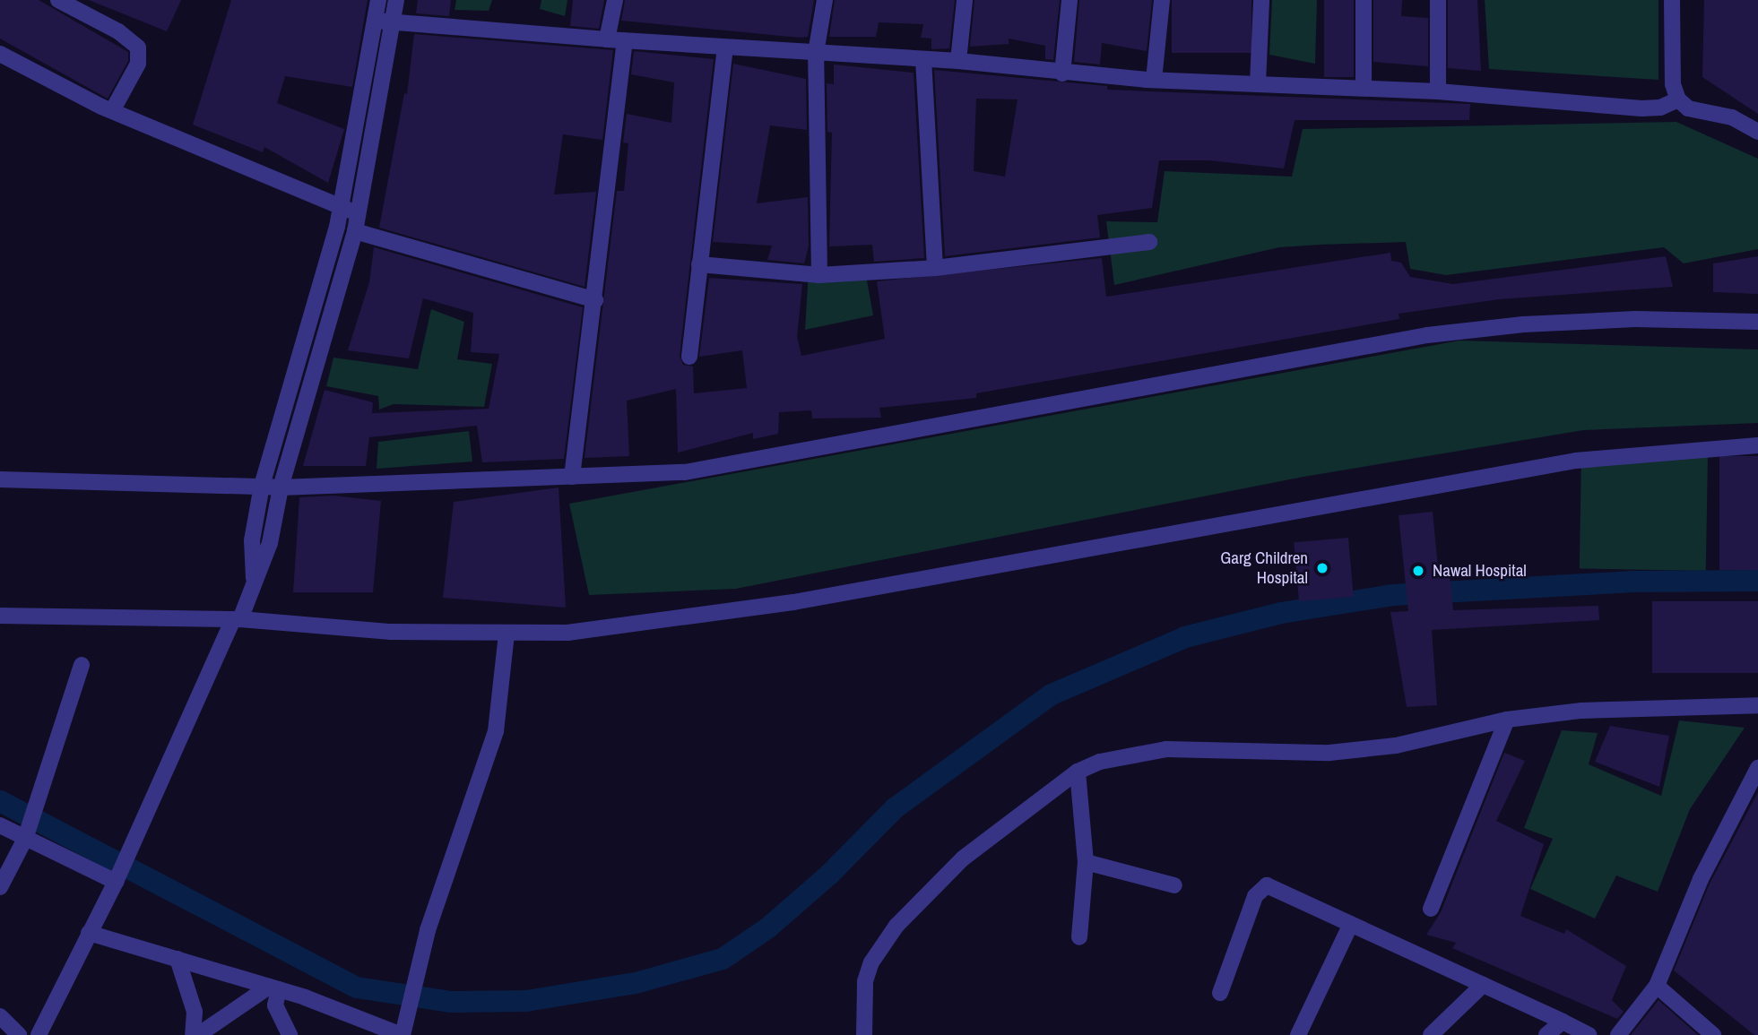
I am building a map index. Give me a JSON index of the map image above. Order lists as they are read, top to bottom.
{
  "places": ["Garg Children Hospital", "Nawal Hospital"]
}
